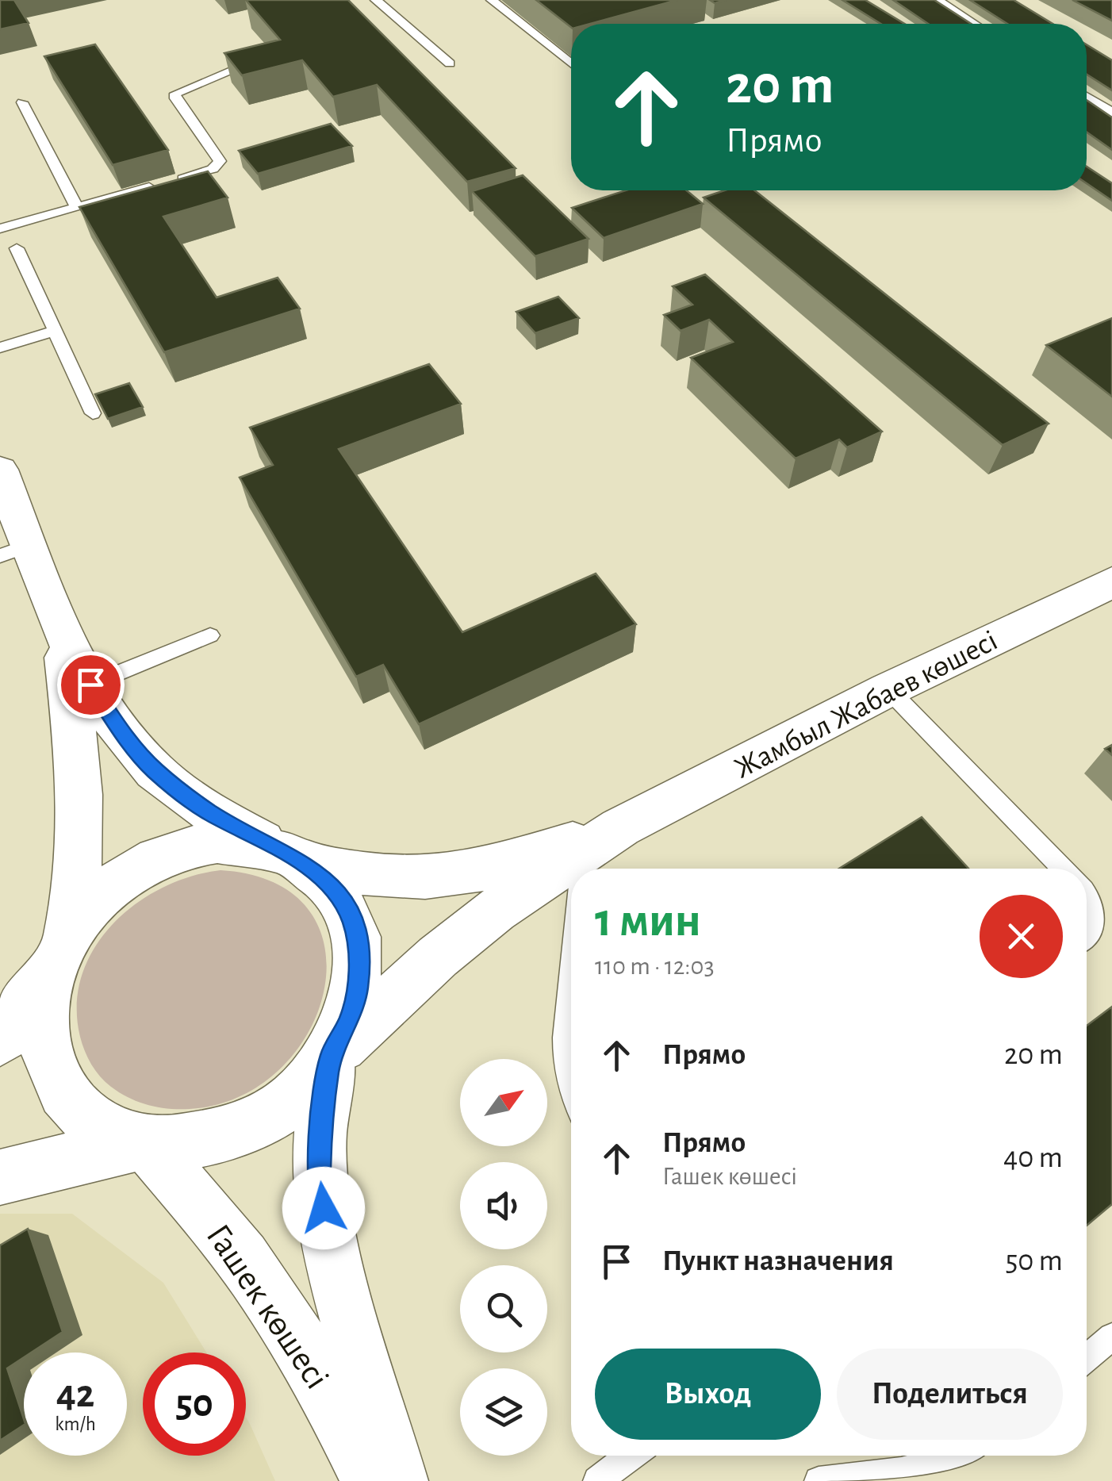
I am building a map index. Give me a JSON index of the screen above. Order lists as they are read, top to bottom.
{
  "streets": {
    "main road": ["Жамбыл Жабаев көшесі", "Гашек көшесі"]
  },
  "north": "top right",
  "page": {
    "turn": ["20 m", "Прямо"],
    "heading": ["1 мин", "110 m · 12:03"],
    "list": [
      {
        "name": "Прямо",
        "value": "20 m"
      },
      {
        "name": "Прямо",
        "note": "Гашек көшесі",
        "value": "40 m"
      },
      {
        "name": "Пункт назначения",
        "value": "50 m"
      }
    ],
    "buttons": ["Выход", "Поделиться"],
    "speed": "42 km/h",
    "limit": "50"
  }
}
